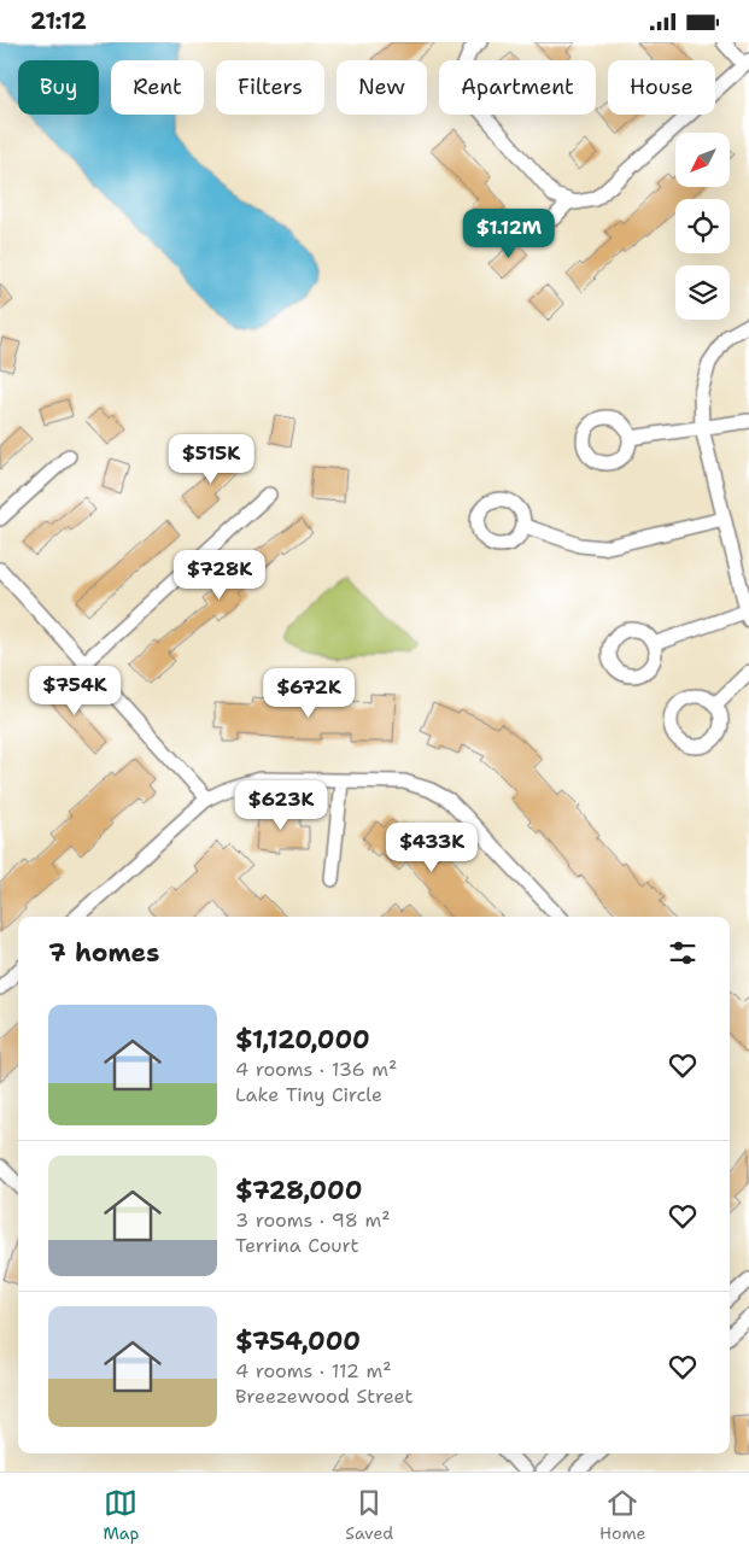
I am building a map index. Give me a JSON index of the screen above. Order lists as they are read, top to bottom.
{
  "north": "bottom left",
  "page": {
    "status": "21:12",
    "chip": [
      "Buy",
      "Rent",
      "Filters",
      "New",
      "Apartment",
      "House"
    ],
    "price": [
      "$1.12M",
      "$515K",
      "$728K",
      "$754K",
      "$672K",
      "$623K",
      "$433K"
    ],
    "heading": "7 homes",
    "list": [
      {
        "name": "$1,120,000",
        "note": "4 rooms · 136 m² · Lake Tiny Circle"
      },
      {
        "name": "$728,000",
        "note": "3 rooms · 98 m² · Terrina Court"
      },
      {
        "name": "$754,000",
        "note": "4 rooms · 112 m² · Breezewood Street"
      }
    ],
    "tabs": ["Map", "Saved", "Home"]
  }
}
